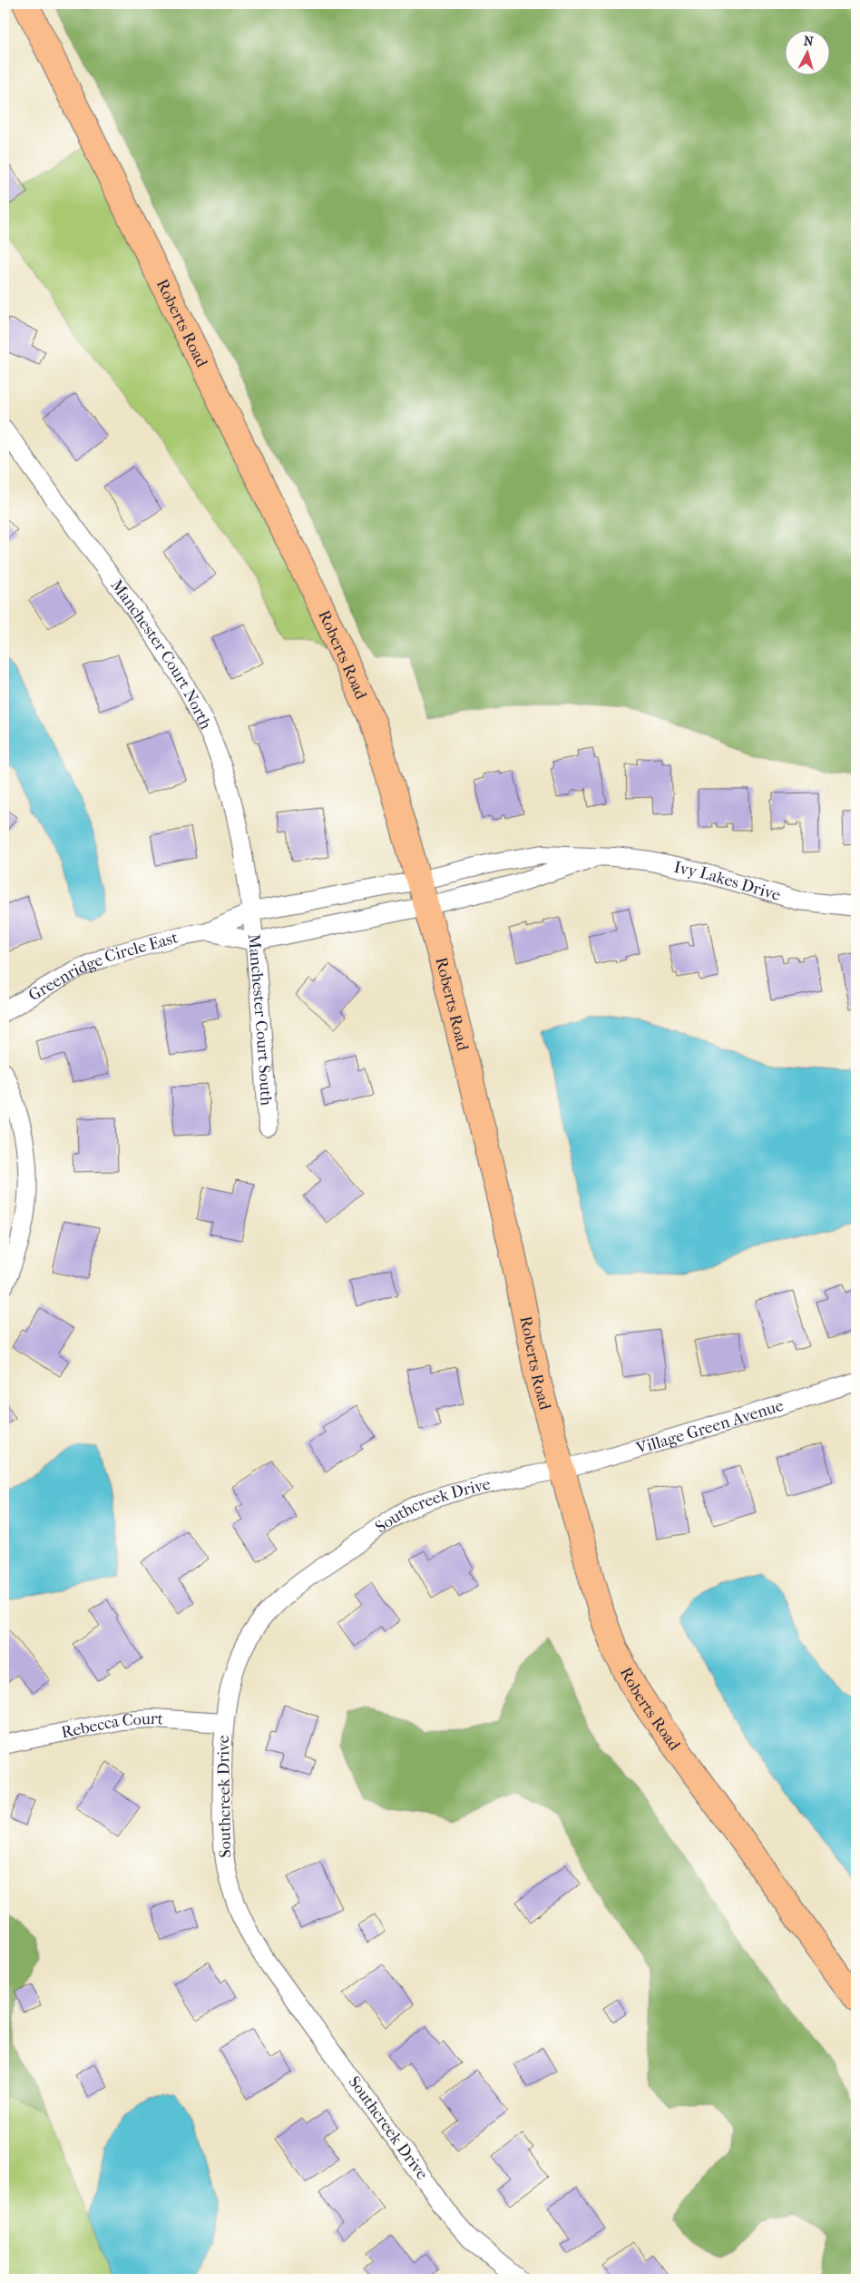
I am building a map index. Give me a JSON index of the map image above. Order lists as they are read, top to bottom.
{
  "streets": {
    "main road": ["Roberts Road"],
    "street": [
      "Manchester Court North",
      "Ivy Lakes Drive",
      "Greenridge Circle East",
      "Manchester Court South",
      "Village Green Avenue",
      "Southcreek Drive",
      "Rebecca Court"
    ]
  },
  "crossings": [
    ["Roberts Road", "Ivy Lakes Drive"],
    ["Roberts Road", "Greenridge Circle East"],
    ["Roberts Road", "Village Green Avenue"],
    ["Roberts Road", "Southcreek Drive"],
    ["Manchester Court North", "Greenridge Circle East"],
    ["Manchester Court North", "Manchester Court South"],
    ["Ivy Lakes Drive", "Greenridge Circle East"],
    ["Greenridge Circle East", "Manchester Court South"],
    ["Village Green Avenue", "Southcreek Drive"],
    ["Southcreek Drive", "Rebecca Court"]
  ],
  "north": "top"
}
